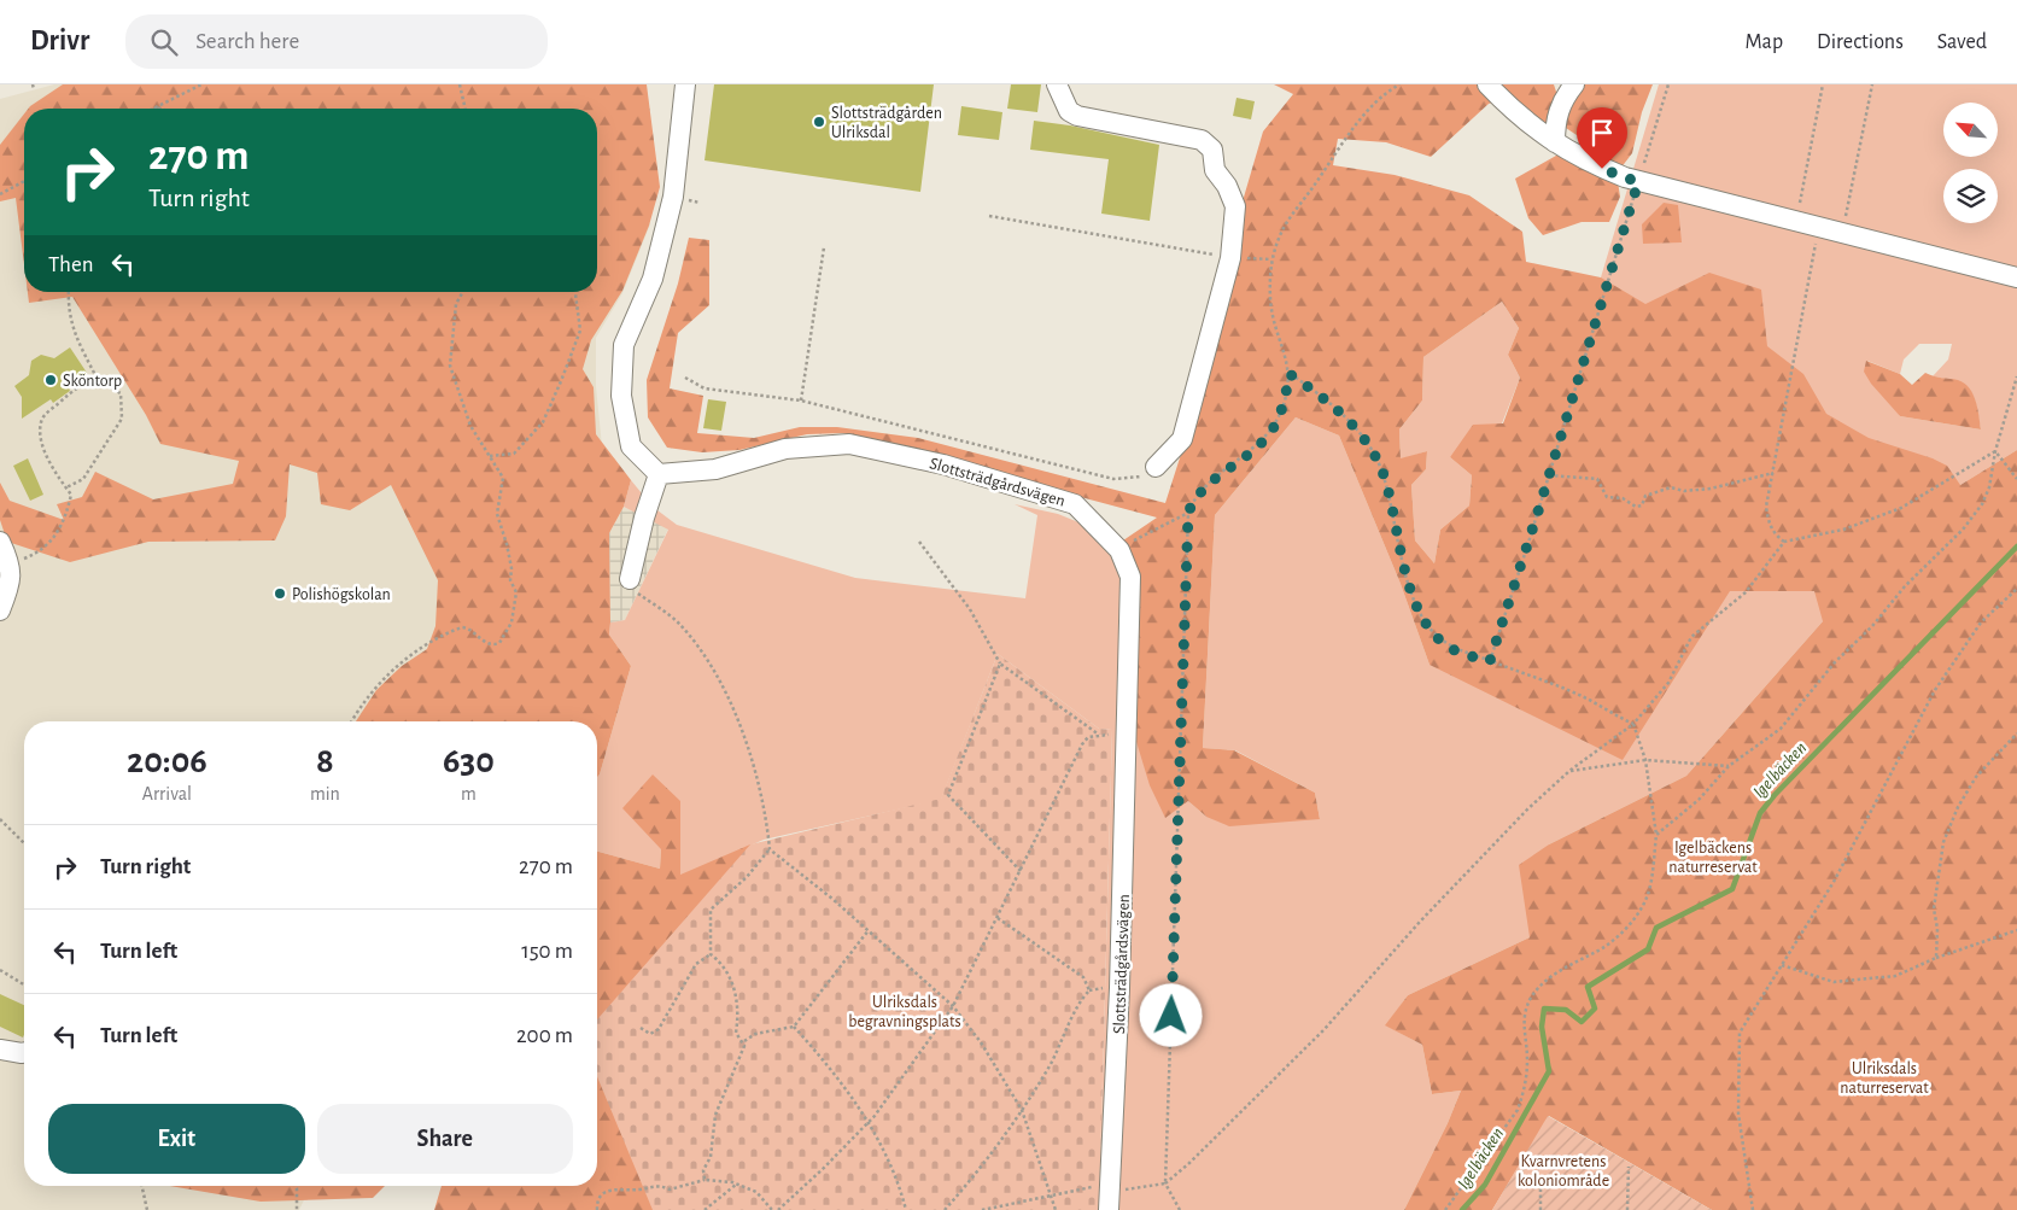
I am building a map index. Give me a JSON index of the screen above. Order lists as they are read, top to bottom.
{
  "streets": {
    "street": ["Slottsträdgårdsvägen"]
  },
  "water": ["Igelbäcken"],
  "parks": [
    "Igelbäckens naturreservat",
    "Ulriksdals begravningsplats",
    "Ulriksdals naturreservat",
    "Kvarnvretens koloniområde"
  ],
  "places": ["Slottsträdgården Ulriksdal", "Sköntorp", "Polishögskolan"],
  "north": "top left",
  "page": {
    "header": "Drivr",
    "search": "Search here",
    "nav": ["Map", "Directions", "Saved"],
    "turn": ["270 m", "Turn right"],
    "then": "Then",
    "eta": [
      "20:06",
      "Arrival",
      "8",
      "min",
      "630",
      "m"
    ],
    "list": [
      {
        "name": "Turn right",
        "value": "270 m"
      },
      {
        "name": "Turn left",
        "value": "150 m"
      },
      {
        "name": "Turn left",
        "value": "200 m"
      }
    ],
    "buttons": ["Exit", "Share"]
  }
}
